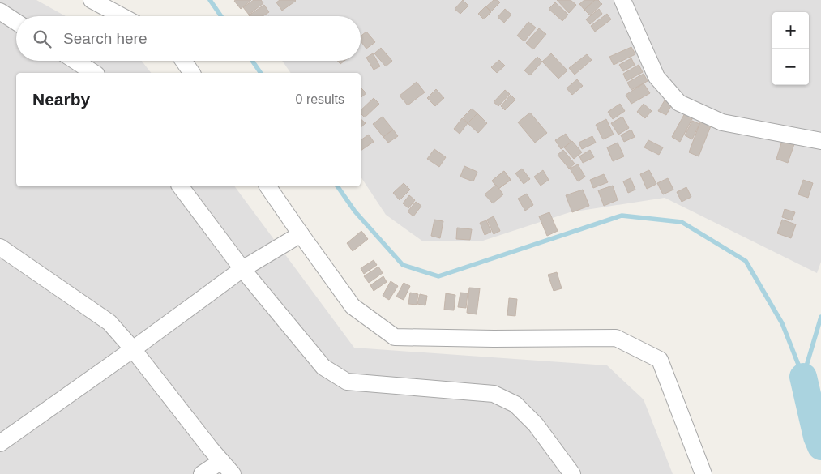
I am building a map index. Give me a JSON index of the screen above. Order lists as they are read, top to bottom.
{
  "page": {
    "map_buttons": ["+", "−"],
    "search": "Search here",
    "heading": ["Nearby", "0 results"]
  }
}
